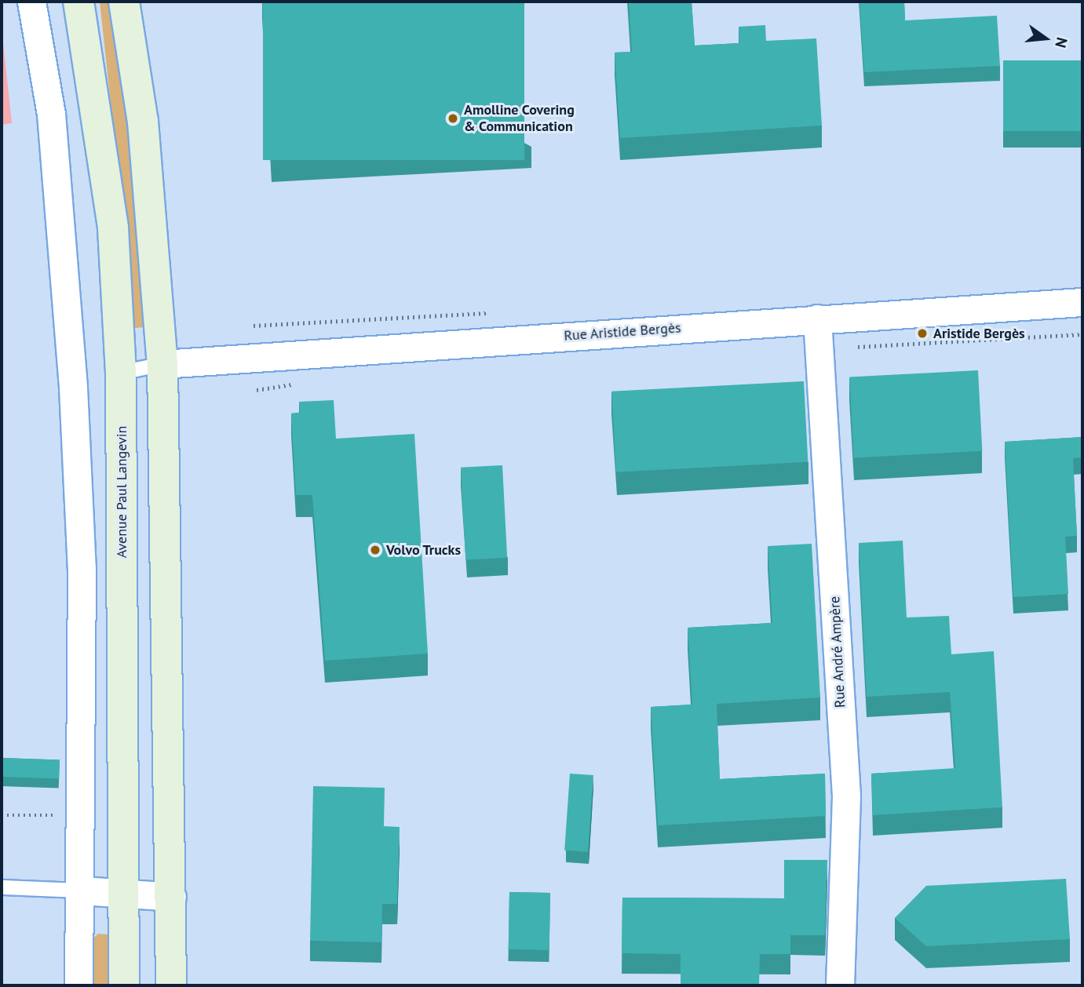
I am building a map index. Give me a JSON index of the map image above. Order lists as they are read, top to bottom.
{
  "streets": {
    "main road": ["Avenue Paul Langevin"],
    "street": ["Rue Aristide Bergès", "Rue André Ampère"]
  },
  "crossings": [
    ["Rue Aristide Bergès", "Rue André Ampère"]
  ],
  "places": ["Amolline Covering & Communication", "Aristide Bergès", "Volvo Trucks"],
  "north": "right"
}
